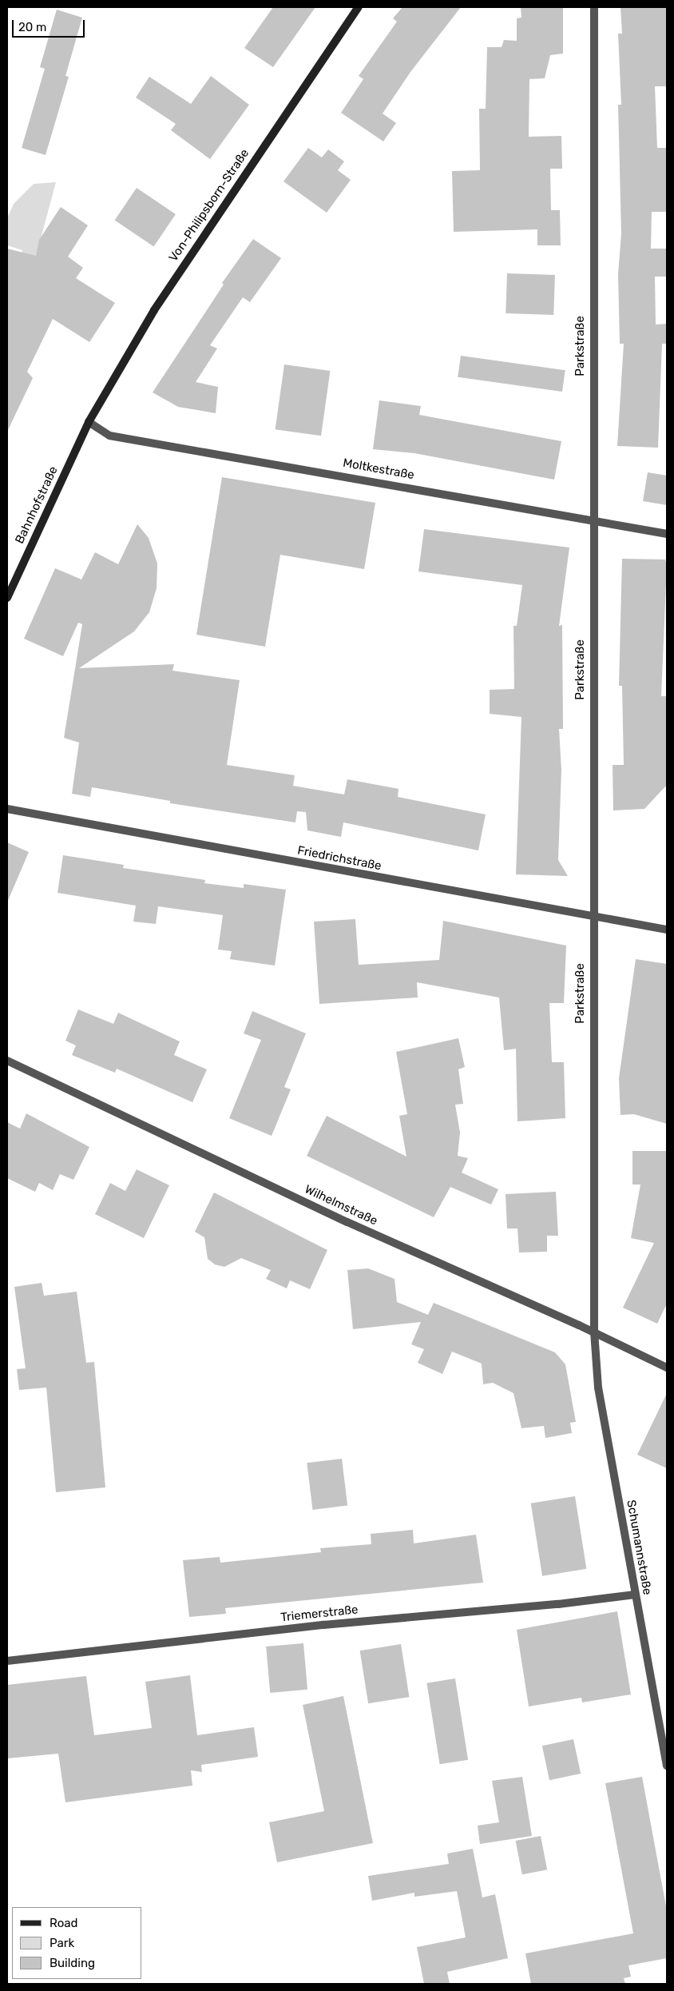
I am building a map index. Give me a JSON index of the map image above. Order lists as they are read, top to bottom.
{
  "streets": {
    "main road": ["Von-Philipsborn-Straße", "Bahnhofstraße"],
    "street": [
      "Parkstraße",
      "Moltkestraße",
      "Friedrichstraße",
      "Wilhelmstraße",
      "Schumannstraße",
      "Triemerstraße"
    ]
  },
  "crossings": [
    ["Von-Philipsborn-Straße", "Moltkestraße"],
    ["Von-Philipsborn-Straße", "Bahnhofstraße"],
    ["Parkstraße", "Moltkestraße"],
    ["Parkstraße", "Friedrichstraße"],
    ["Parkstraße", "Wilhelmstraße"],
    ["Parkstraße", "Schumannstraße"],
    ["Moltkestraße", "Bahnhofstraße"],
    ["Wilhelmstraße", "Schumannstraße"],
    ["Schumannstraße", "Triemerstraße"]
  ],
  "legend": ["Road", "Park", "Building"],
  "scale_bar": "20 m"
}
